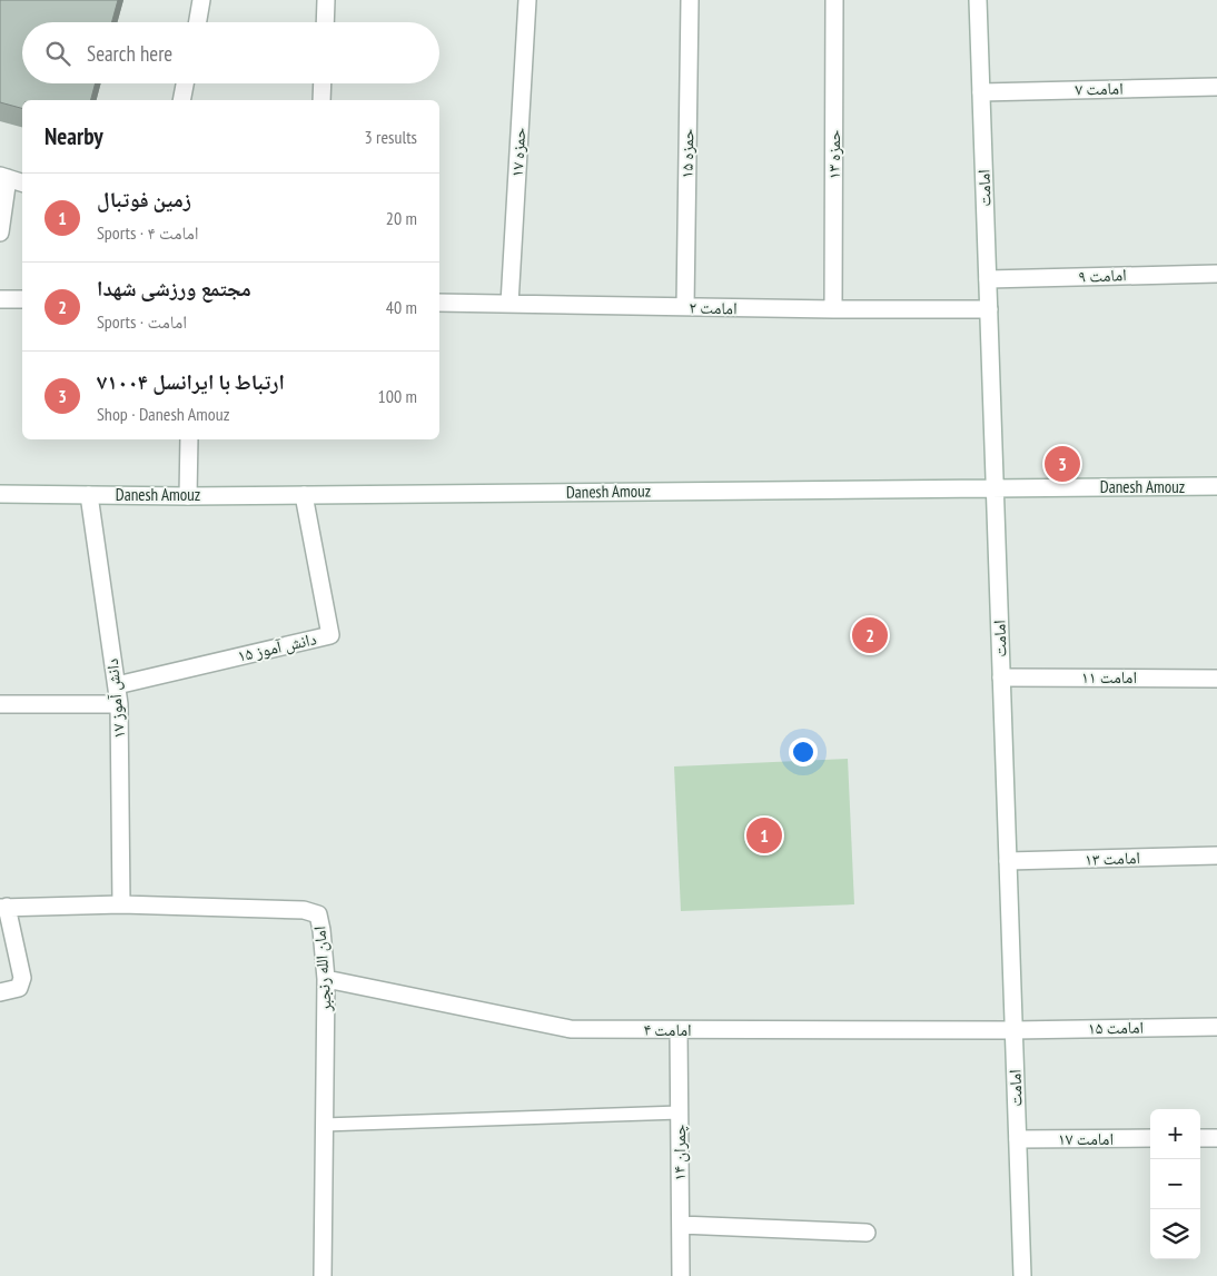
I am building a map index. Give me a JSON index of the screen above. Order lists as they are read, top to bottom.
{
  "streets": {
    "street": [
      "امامت ۷",
      "حمزه ۱۷",
      "حمزه ۱۵",
      "حمزه ۱۳",
      "امامت",
      "امامت ۹",
      "امامت ۲",
      "Danesh Amouz",
      "دانش آموز ۱۵",
      "امامت ۱۱",
      "دانش آموز ۱۷",
      "امامت ۱۳",
      "امان الله رنجبر",
      "امامت ۱۵",
      "امامت ۴",
      "امامت ۱۷",
      "چمران ۱۴"
    ]
  },
  "crossings": [
    ["امامت ۷", "امامت"],
    ["حمزه ۱۷", "امامت ۲"],
    ["حمزه ۱۵", "امامت ۲"],
    ["حمزه ۱۳", "امامت ۲"],
    ["امامت", "امامت ۹"],
    ["امامت", "امامت ۲"],
    ["امامت", "Danesh Amouz"],
    ["امامت", "امامت ۱۱"],
    ["امامت", "امامت ۱۳"],
    ["امامت", "امامت ۱۵"],
    ["امامت", "امامت ۴"],
    ["امامت", "امامت ۱۷"],
    ["Danesh Amouz", "دانش آموز ۱۵"],
    ["Danesh Amouz", "دانش آموز ۱۷"],
    ["دانش آموز ۱۵", "دانش آموز ۱۷"],
    ["دانش آموز ۱۷", "امان الله رنجبر"],
    ["امان الله رنجبر", "امامت ۴"],
    ["امامت ۱۵", "امامت ۴"],
    ["امامت ۴", "چمران ۱۴"]
  ],
  "page": {
    "search": "Search here",
    "heading": ["Nearby", "3 results"],
    "list": [
      {
        "mark": "1",
        "name": "زمین فوتبال",
        "note": "Sports · امامت ۴",
        "value": "20 m"
      },
      {
        "mark": "2",
        "name": "مجتمع ورزشی شهدا",
        "note": "Sports · امامت",
        "value": "40 m"
      },
      {
        "mark": "3",
        "name": "ارتباط با ایرانسل ۷۱۰۰۴",
        "note": "Shop · Danesh Amouz",
        "value": "100 m"
      }
    ],
    "pins": ["3", "2", "1"],
    "map_buttons": ["+", "−"]
  }
}
